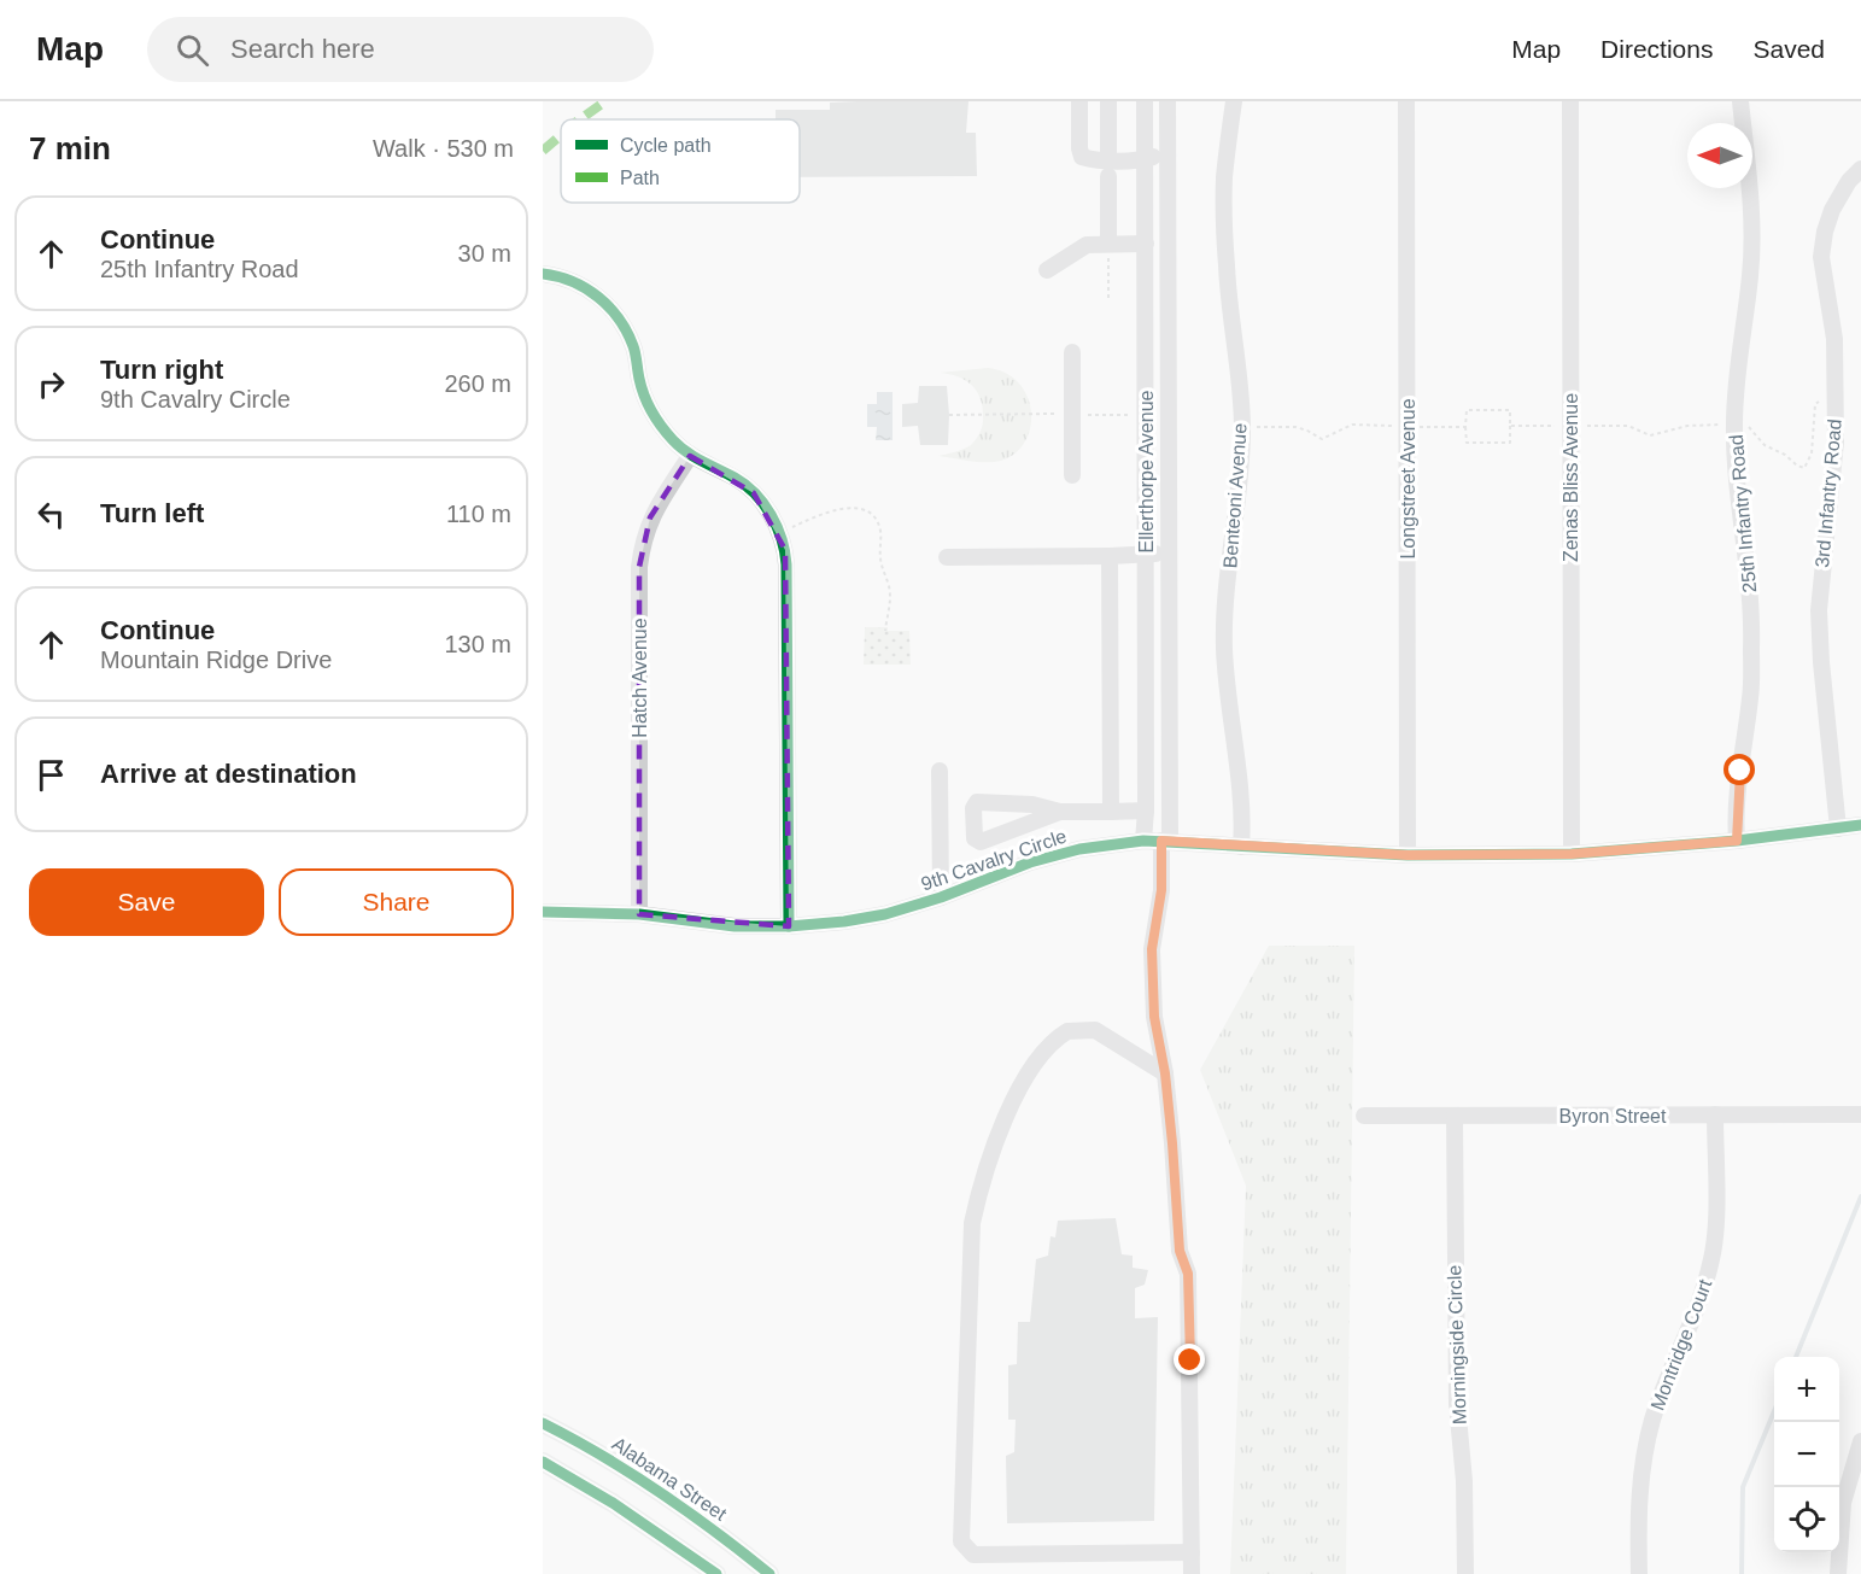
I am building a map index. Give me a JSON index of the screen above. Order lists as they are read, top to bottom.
{
  "streets": {
    "main road": ["Alabama Street"],
    "street": [
      "Ellerthorpe Avenue",
      "Zenas Bliss Avenue",
      "Longstreet Avenue",
      "3rd Infantry Road",
      "Benteoni Avenue",
      "25th Infantry Road",
      "Hatch Avenue",
      "9th Cavalry Circle",
      "Byron Street",
      "Morningside Circle",
      "Montridge Court"
    ]
  },
  "crossings": [
    ["Ellerthorpe Avenue", "9th Cavalry Circle"],
    ["Zenas Bliss Avenue", "9th Cavalry Circle"],
    ["Longstreet Avenue", "9th Cavalry Circle"],
    ["3rd Infantry Road", "9th Cavalry Circle"],
    ["Benteoni Avenue", "9th Cavalry Circle"],
    ["25th Infantry Road", "9th Cavalry Circle"],
    ["Hatch Avenue", "9th Cavalry Circle"],
    ["Byron Street", "Morningside Circle"],
    ["Byron Street", "Montridge Court"]
  ],
  "legend": ["Cycle path", "Path"],
  "north": "left",
  "page": {
    "header": "Map",
    "search": "Search here",
    "nav": ["Map", "Directions", "Saved"],
    "heading": ["7 min", "Walk · 530 m"],
    "list": [
      ["Continue", "25th Infantry Road", "30 m"],
      ["Turn right", "9th Cavalry Circle", "260 m"],
      ["Turn left", "110 m"],
      ["Continue", "Mountain Ridge Drive", "130 m"],
      "Arrive at destination"
    ],
    "buttons": ["Save", "Share"],
    "map_buttons": ["+", "−"]
  }
}
